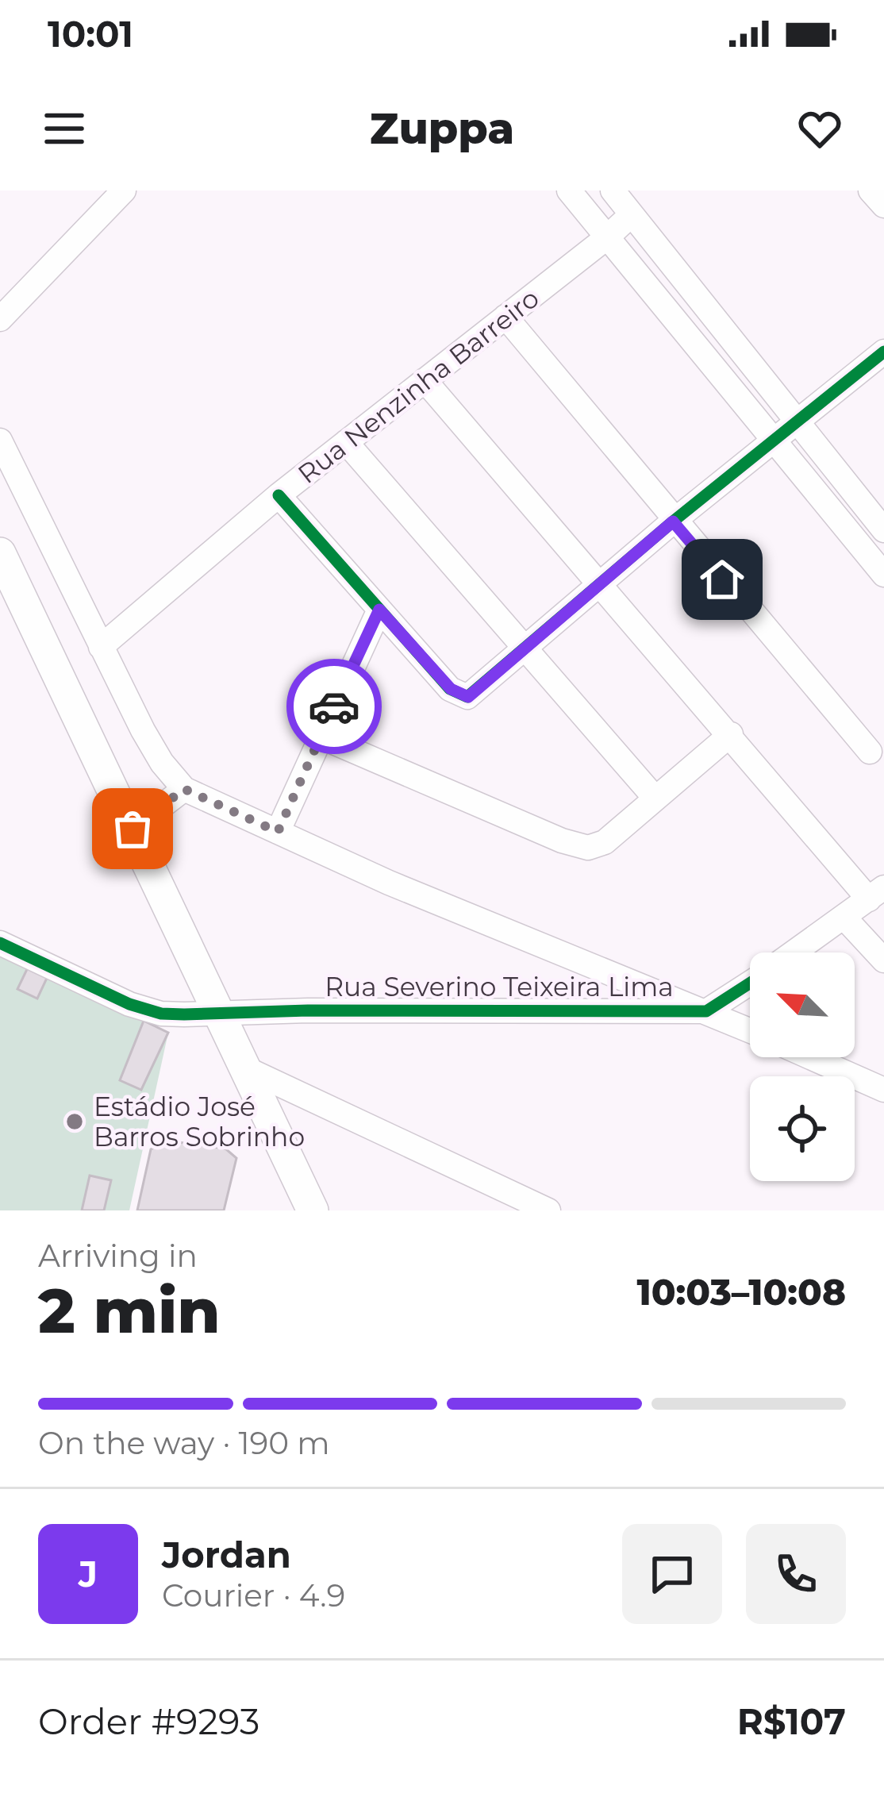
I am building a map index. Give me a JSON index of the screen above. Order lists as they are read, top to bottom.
{
  "streets": {
    "street": ["Rua Nenzinha Barreiro", "Rua Severino Teixeira Lima"]
  },
  "places": ["Estádio José Barros Sobrinho"],
  "north": "top left",
  "page": {
    "status": "10:01",
    "header": "Zuppa",
    "heading": ["2 min", "Arriving in", "10:03–10:08"],
    "panel": [
      "Jordan",
      "Courier · 4.9",
      "Order #9293",
      "R$107"
    ],
    "bar": "On the way · 190 m",
    "round": "J"
  }
}
